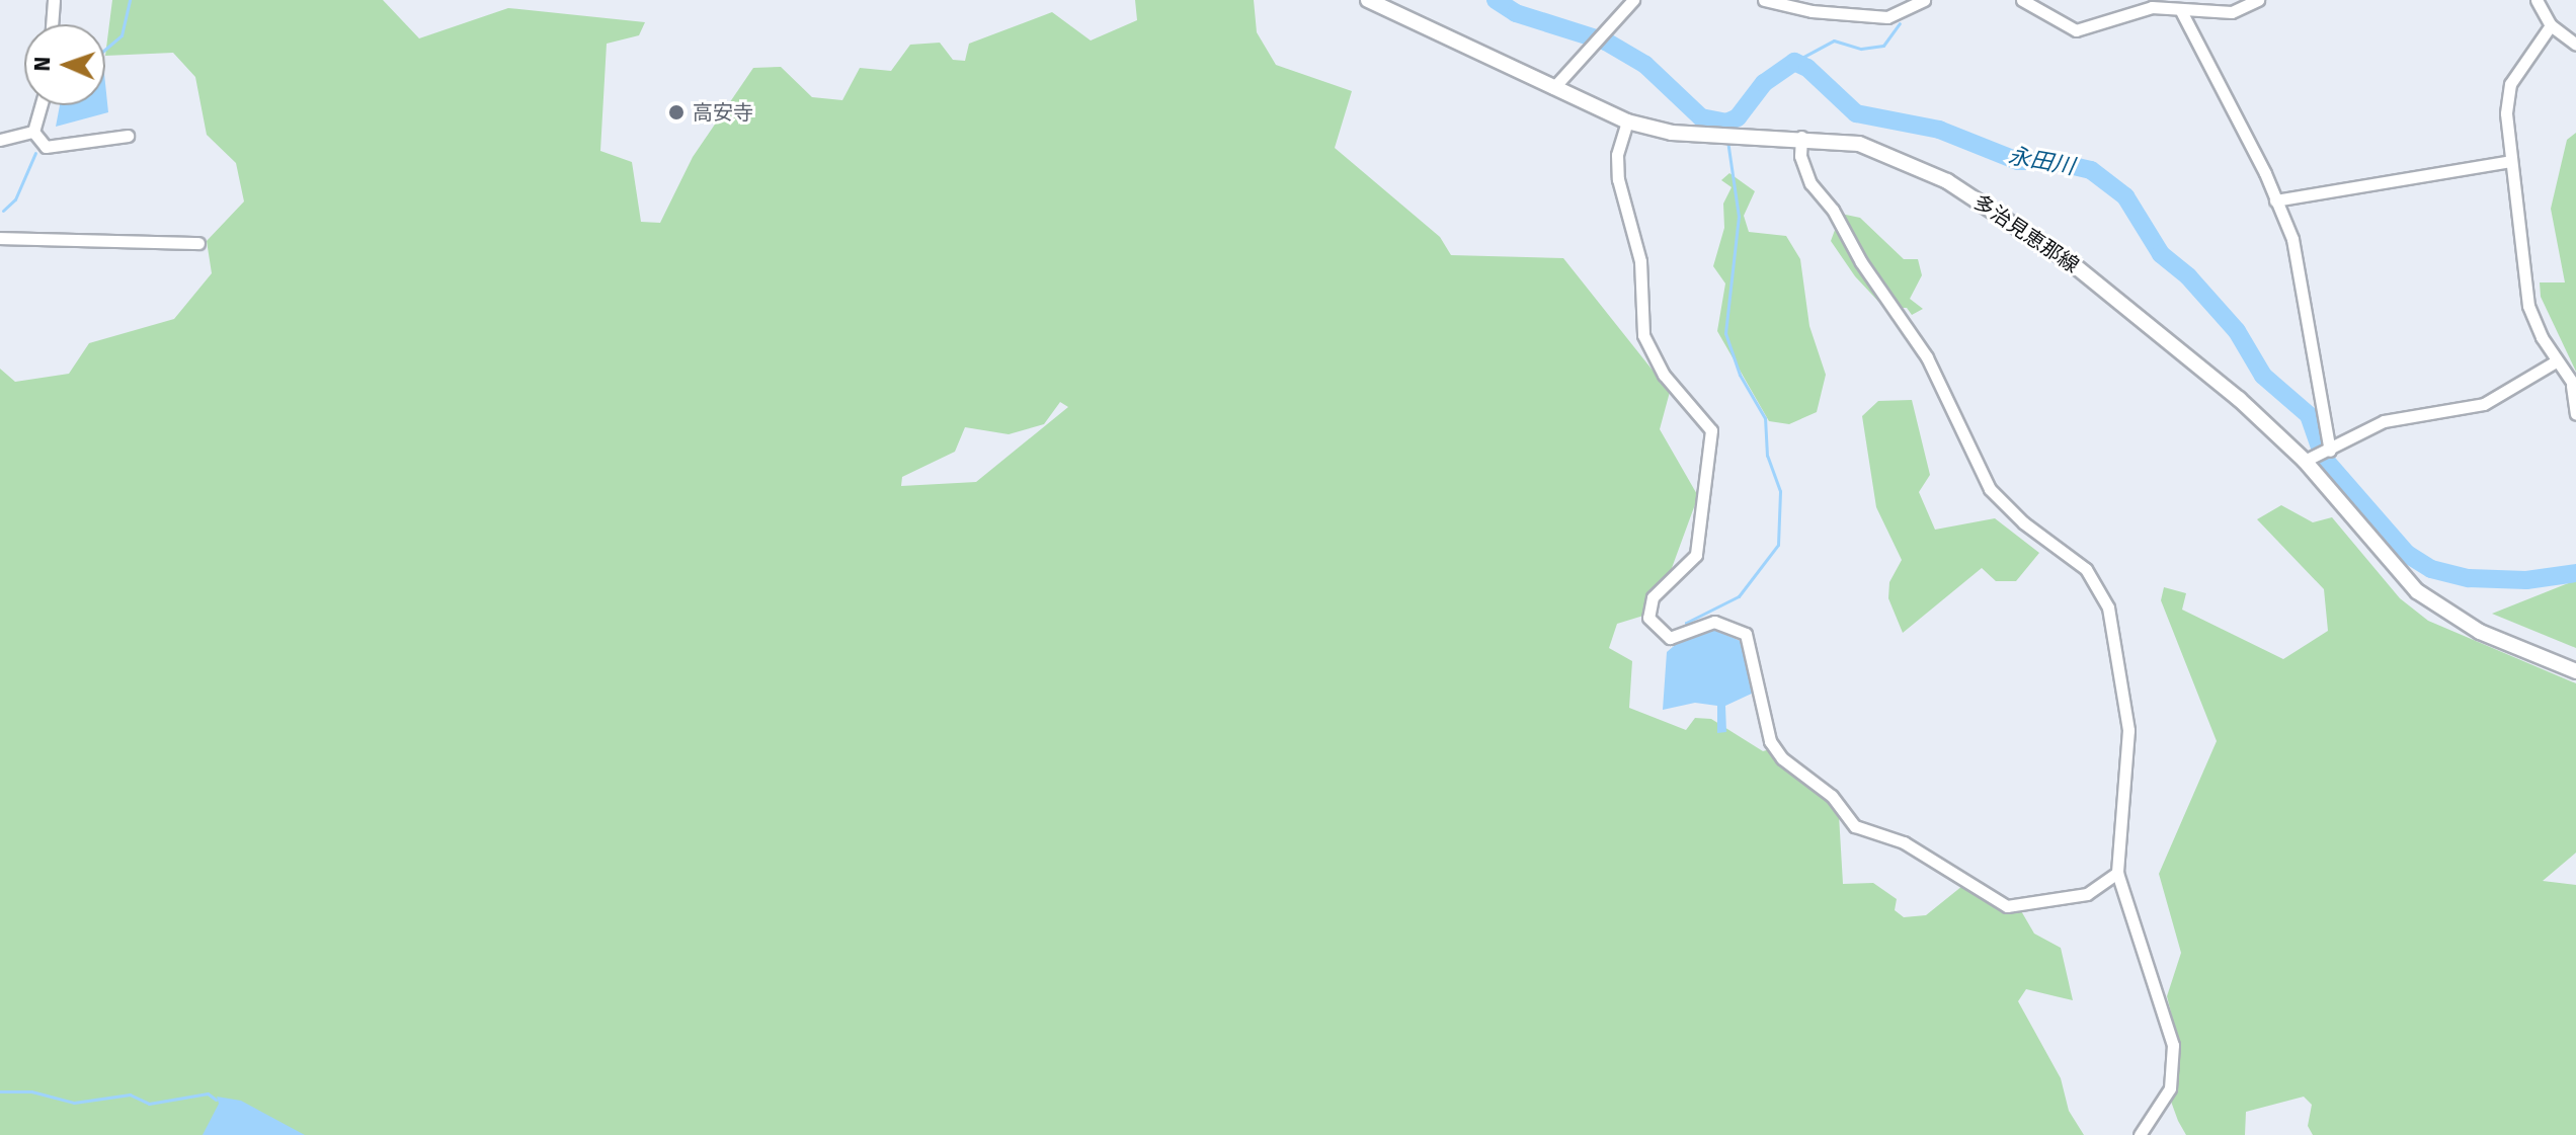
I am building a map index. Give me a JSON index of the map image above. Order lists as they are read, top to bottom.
{
  "streets": {
    "main road": ["多治見恵那線"]
  },
  "water": ["永田川"],
  "places": ["高安寺"],
  "north": "left"
}
